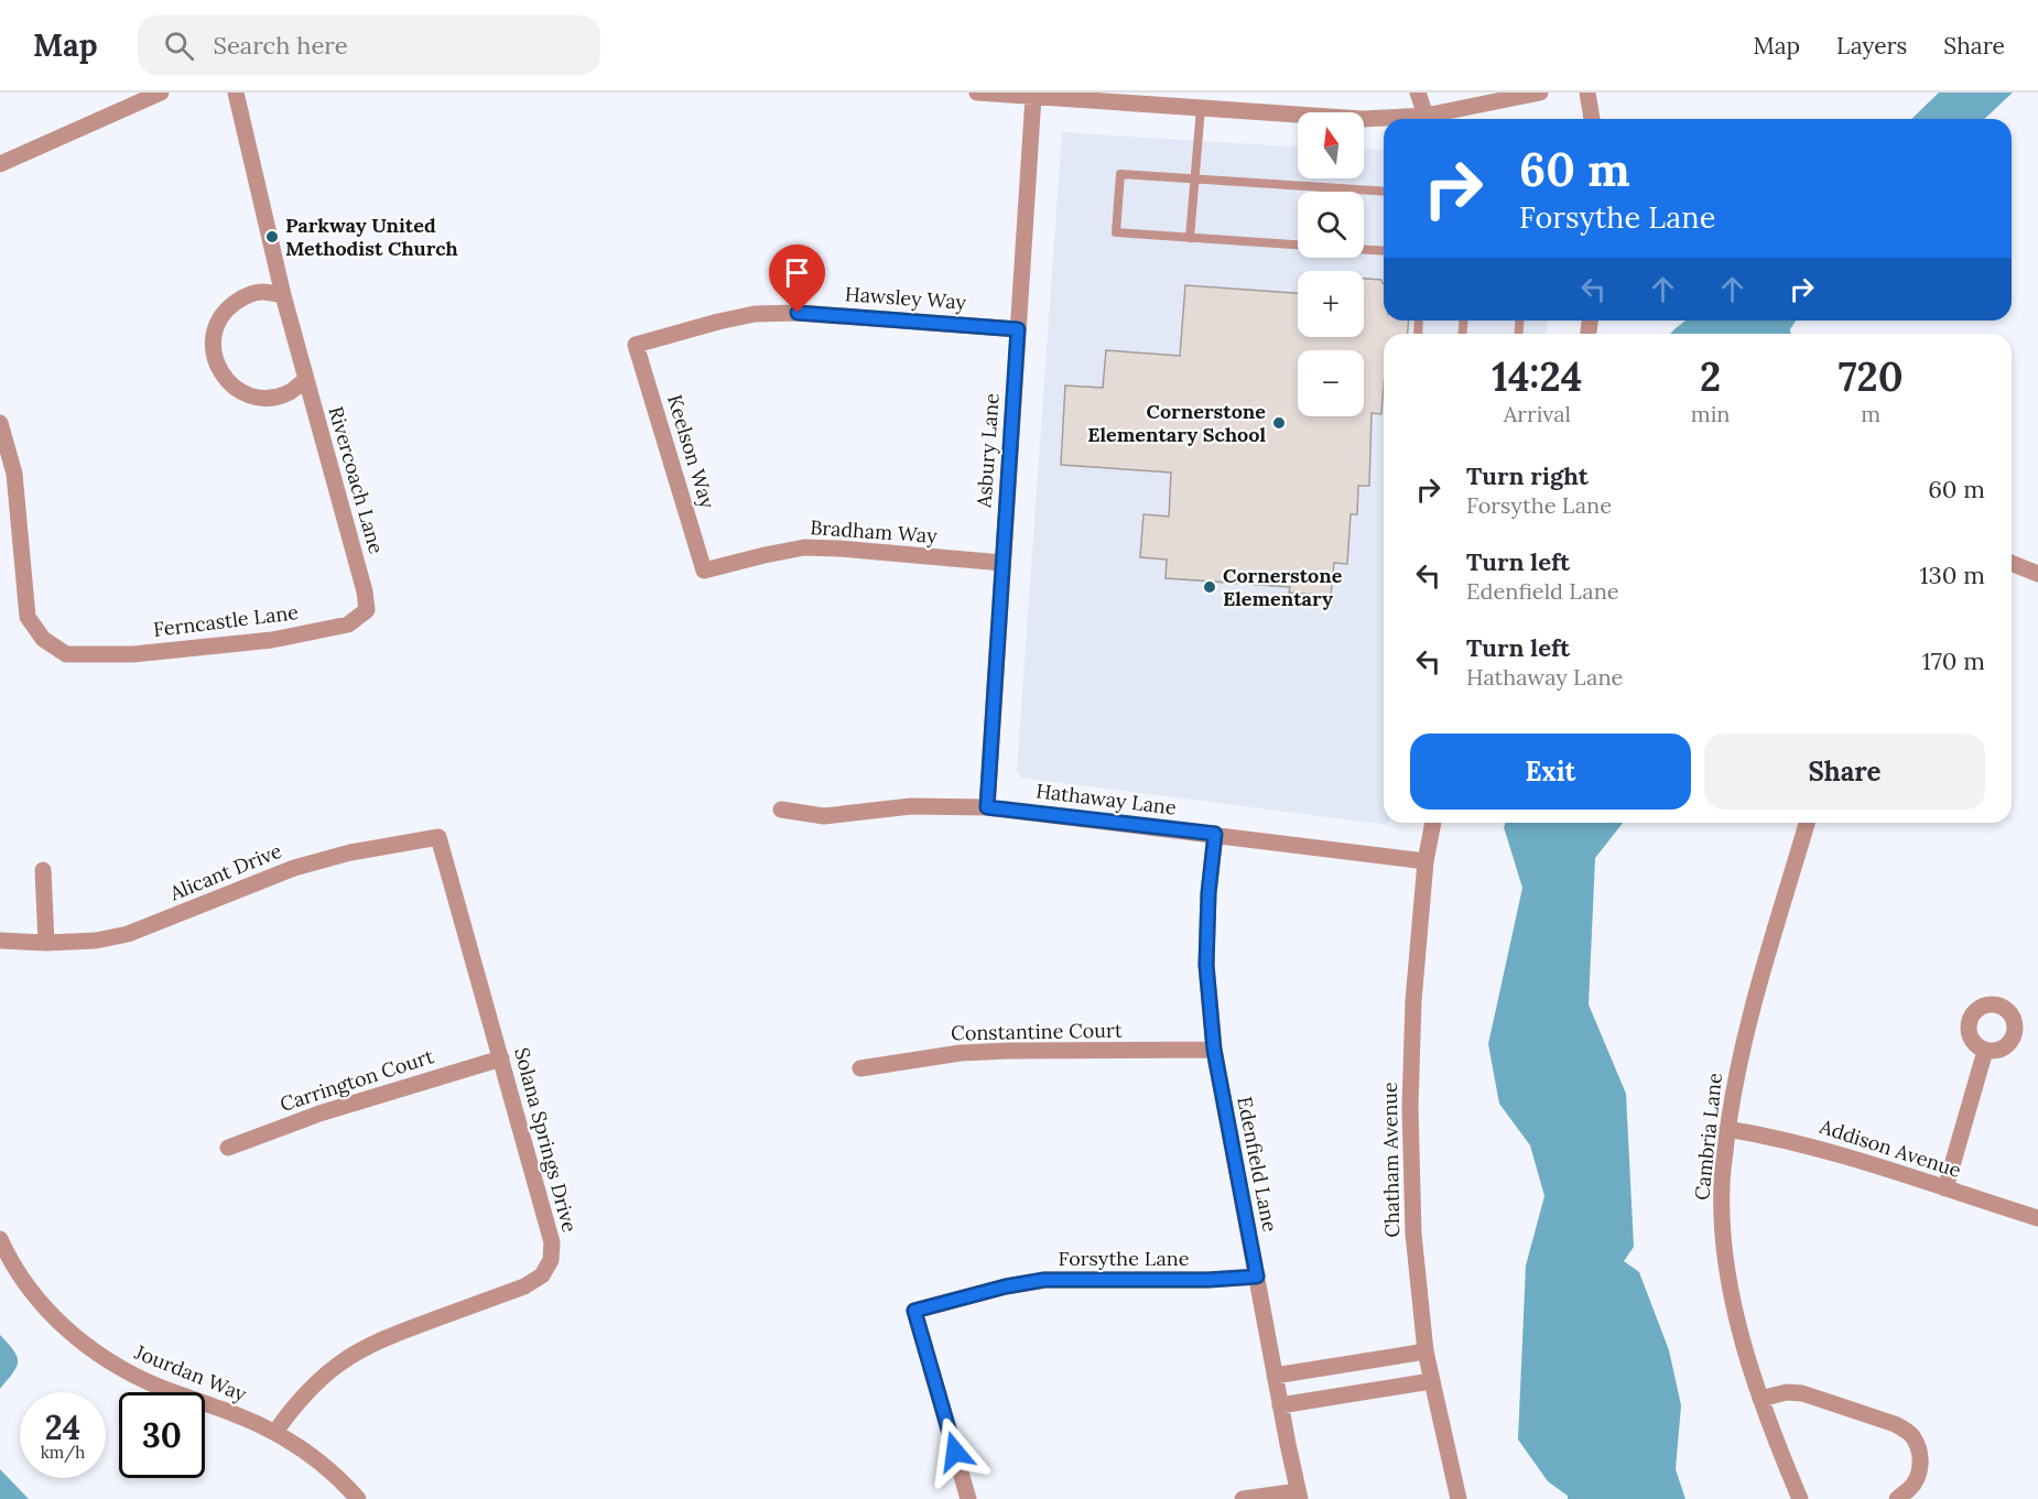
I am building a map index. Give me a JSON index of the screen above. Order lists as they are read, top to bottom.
{
  "streets": {
    "street": [
      "Hawsley Way",
      "Asbury Lane",
      "Keelson Way",
      "Rivercoach Lane",
      "Bradham Way",
      "Ferncastle Lane",
      "Hathaway Lane",
      "Alicant Drive",
      "Constantine Court",
      "Carrington Court",
      "Cambria Lane",
      "Solana Springs Drive",
      "Addison Avenue",
      "Chatham Avenue",
      "Edenfield Lane",
      "Forsythe Lane",
      "Jourdan Way"
    ]
  },
  "crossings": [
    ["Hawsley Way", "Asbury Lane"],
    ["Hawsley Way", "Keelson Way"],
    ["Asbury Lane", "Bradham Way"],
    ["Asbury Lane", "Hathaway Lane"],
    ["Keelson Way", "Bradham Way"],
    ["Rivercoach Lane", "Ferncastle Lane"],
    ["Hathaway Lane", "Chatham Avenue"],
    ["Hathaway Lane", "Edenfield Lane"],
    ["Alicant Drive", "Solana Springs Drive"],
    ["Constantine Court", "Edenfield Lane"],
    ["Carrington Court", "Solana Springs Drive"],
    ["Cambria Lane", "Addison Avenue"],
    ["Solana Springs Drive", "Jourdan Way"],
    ["Edenfield Lane", "Forsythe Lane"]
  ],
  "places": ["Parkway United Methodist Church", "Cornerstone Elementary School", "Cornerstone Elementary"],
  "north": "top",
  "page": {
    "header": "Map",
    "search": "Search here",
    "nav": ["Map", "Layers", "Share"],
    "map_buttons": ["+", "−"],
    "turn": ["60 m", "Forsythe Lane"],
    "eta": [
      "14:24",
      "Arrival",
      "2",
      "min",
      "720",
      "m"
    ],
    "list": [
      {
        "name": "Turn right",
        "note": "Forsythe Lane",
        "value": "60 m"
      },
      {
        "name": "Turn left",
        "note": "Edenfield Lane",
        "value": "130 m"
      },
      {
        "name": "Turn left",
        "note": "Hathaway Lane",
        "value": "170 m"
      }
    ],
    "buttons": ["Exit", "Share"],
    "speed": "24 km/h",
    "limit": "30"
  }
}
